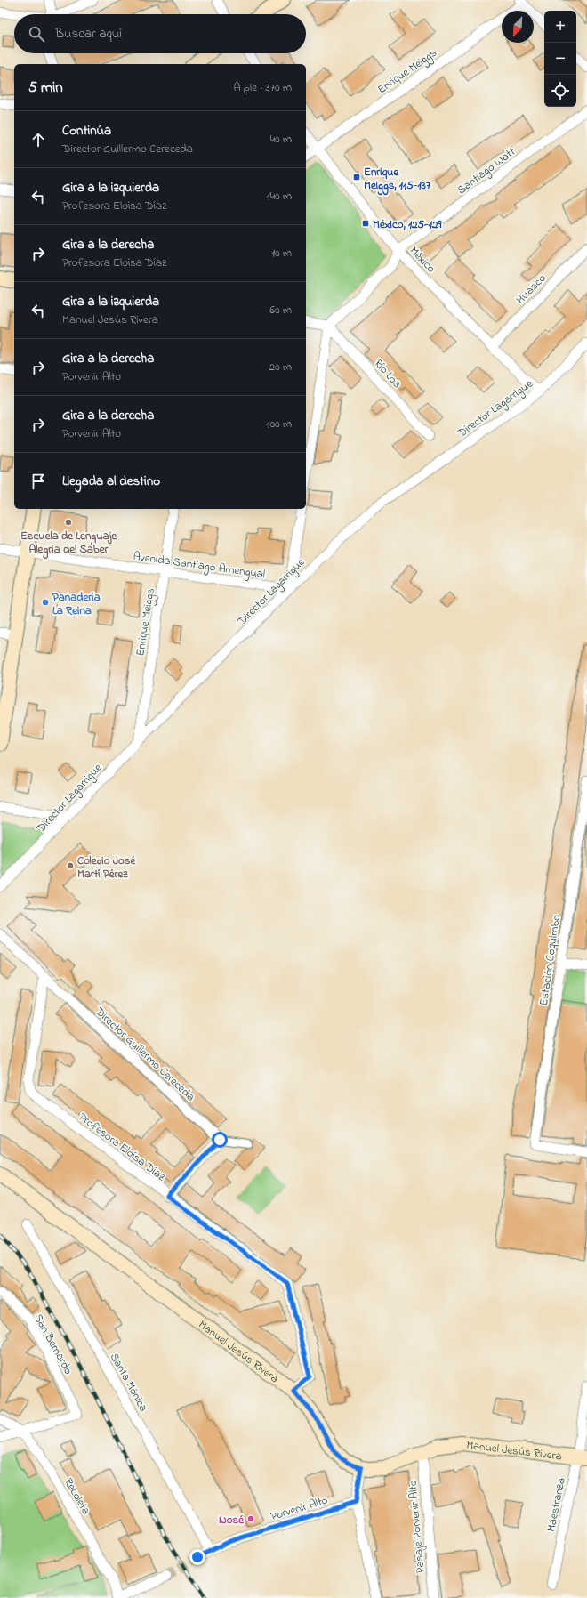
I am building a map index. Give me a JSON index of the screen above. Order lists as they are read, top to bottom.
{
  "streets": {
    "main road": ["Manuel Jesús Rivera"],
    "street": [
      "Enrique Meiggs",
      "Santiago Watt",
      "México",
      "Huasco",
      "Río Loa",
      "Director Lagarrigue",
      "Avenida Santiago Amengual",
      "Estación Coquimbo",
      "Director Guillermo Cereceda",
      "Profesora Eloísa Díaz",
      "San Bernardo",
      "Santa Mónica",
      "Recoleta",
      "Maestranza",
      "Porvenir Alto",
      "Pasaje Porvenir Alto"
    ]
  },
  "crossings": [
    ["Enrique Meiggs", "México"],
    ["Enrique Meiggs", "Director Lagarrigue"],
    ["Enrique Meiggs", "Avenida Santiago Amengual"],
    ["Santiago Watt", "México"],
    ["México", "Huasco"],
    ["México", "Director Lagarrigue"],
    ["Director Lagarrigue", "Avenida Santiago Amengual"],
    ["Director Guillermo Cereceda", "Profesora Eloísa Díaz"],
    ["Profesora Eloísa Díaz", "Manuel Jesús Rivera"],
    ["San Bernardo", "Recoleta"],
    ["Manuel Jesús Rivera", "Maestranza"],
    ["Manuel Jesús Rivera", "Pasaje Porvenir Alto"],
    ["Santa Mónica", "Porvenir Alto"]
  ],
  "places": {
    "transit": ["Enrique Meiggs, 115-137", "México, 125-129"],
    "other": [
      "Escuela de Lenguaje Alegria del Saber",
      "Panadería La Reina",
      "Colegio José Martí Pérez",
      "Nosé"
    ]
  },
  "north": "bottom left",
  "page": {
    "map_buttons": ["+", "−"],
    "search": "Buscar aquí",
    "heading": ["5 min", "A pie · 370 m"],
    "list": [
      ["Continúa", "Director Guillermo Cereceda", "40 m"],
      ["Gira a la izquierda", "Profesora Eloísa Díaz", "140 m"],
      ["Gira a la derecha", "Profesora Eloísa Díaz", "10 m"],
      ["Gira a la izquierda", "Manuel Jesús Rivera", "60 m"],
      ["Gira a la derecha", "Porvenir Alto", "20 m"],
      ["Gira a la derecha", "Porvenir Alto", "100 m"],
      "Llegada al destino"
    ]
  }
}
